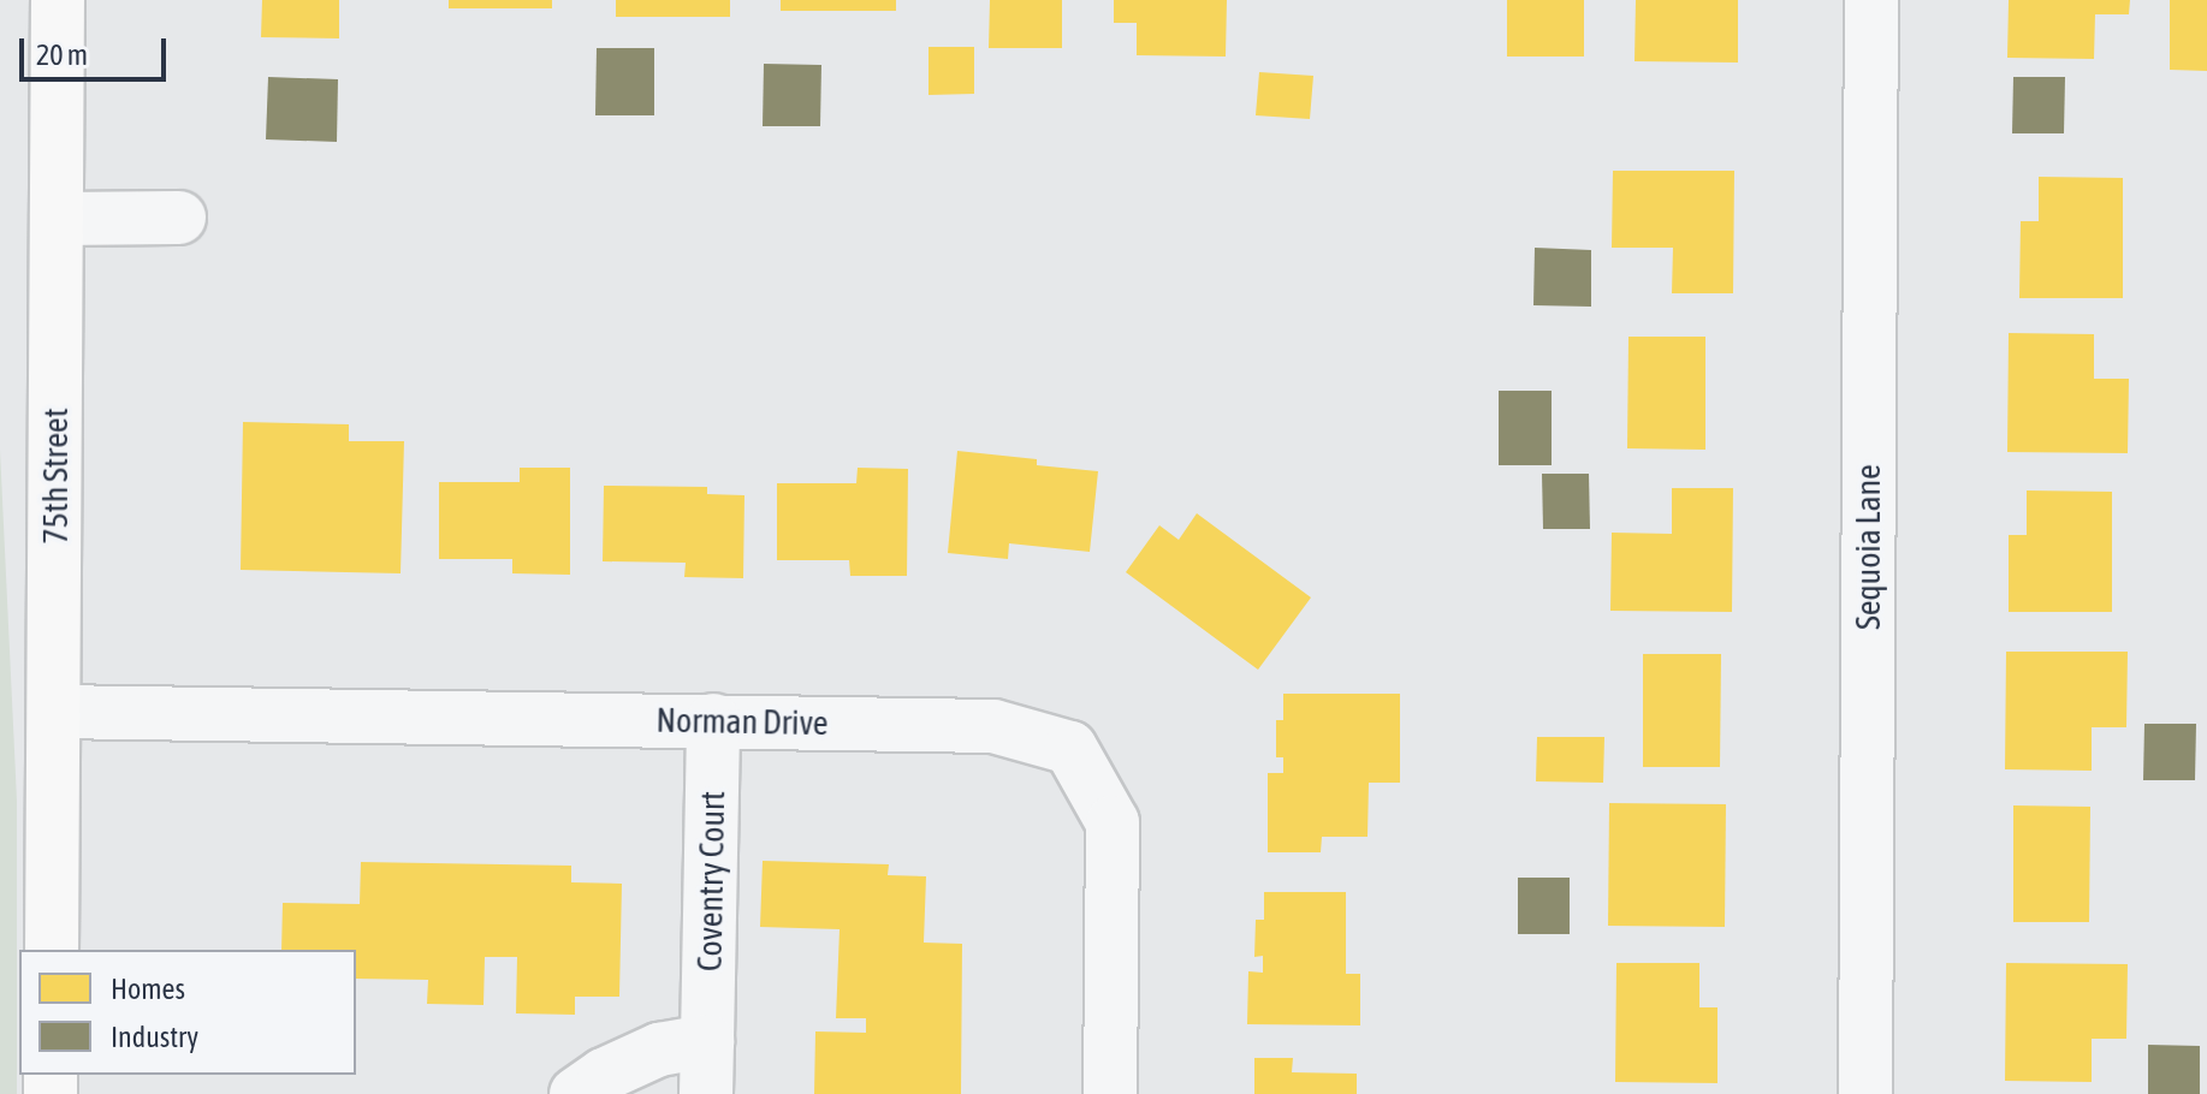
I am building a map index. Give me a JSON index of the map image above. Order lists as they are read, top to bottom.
{
  "streets": {
    "main road": ["75th Street"],
    "street": ["Sequoia Lane", "Norman Drive", "Coventry Court"]
  },
  "crossings": [
    ["75th Street", "Norman Drive"],
    ["Norman Drive", "Coventry Court"]
  ],
  "legend": ["Homes", "Industry"],
  "scale_bar": "20 m"
}
